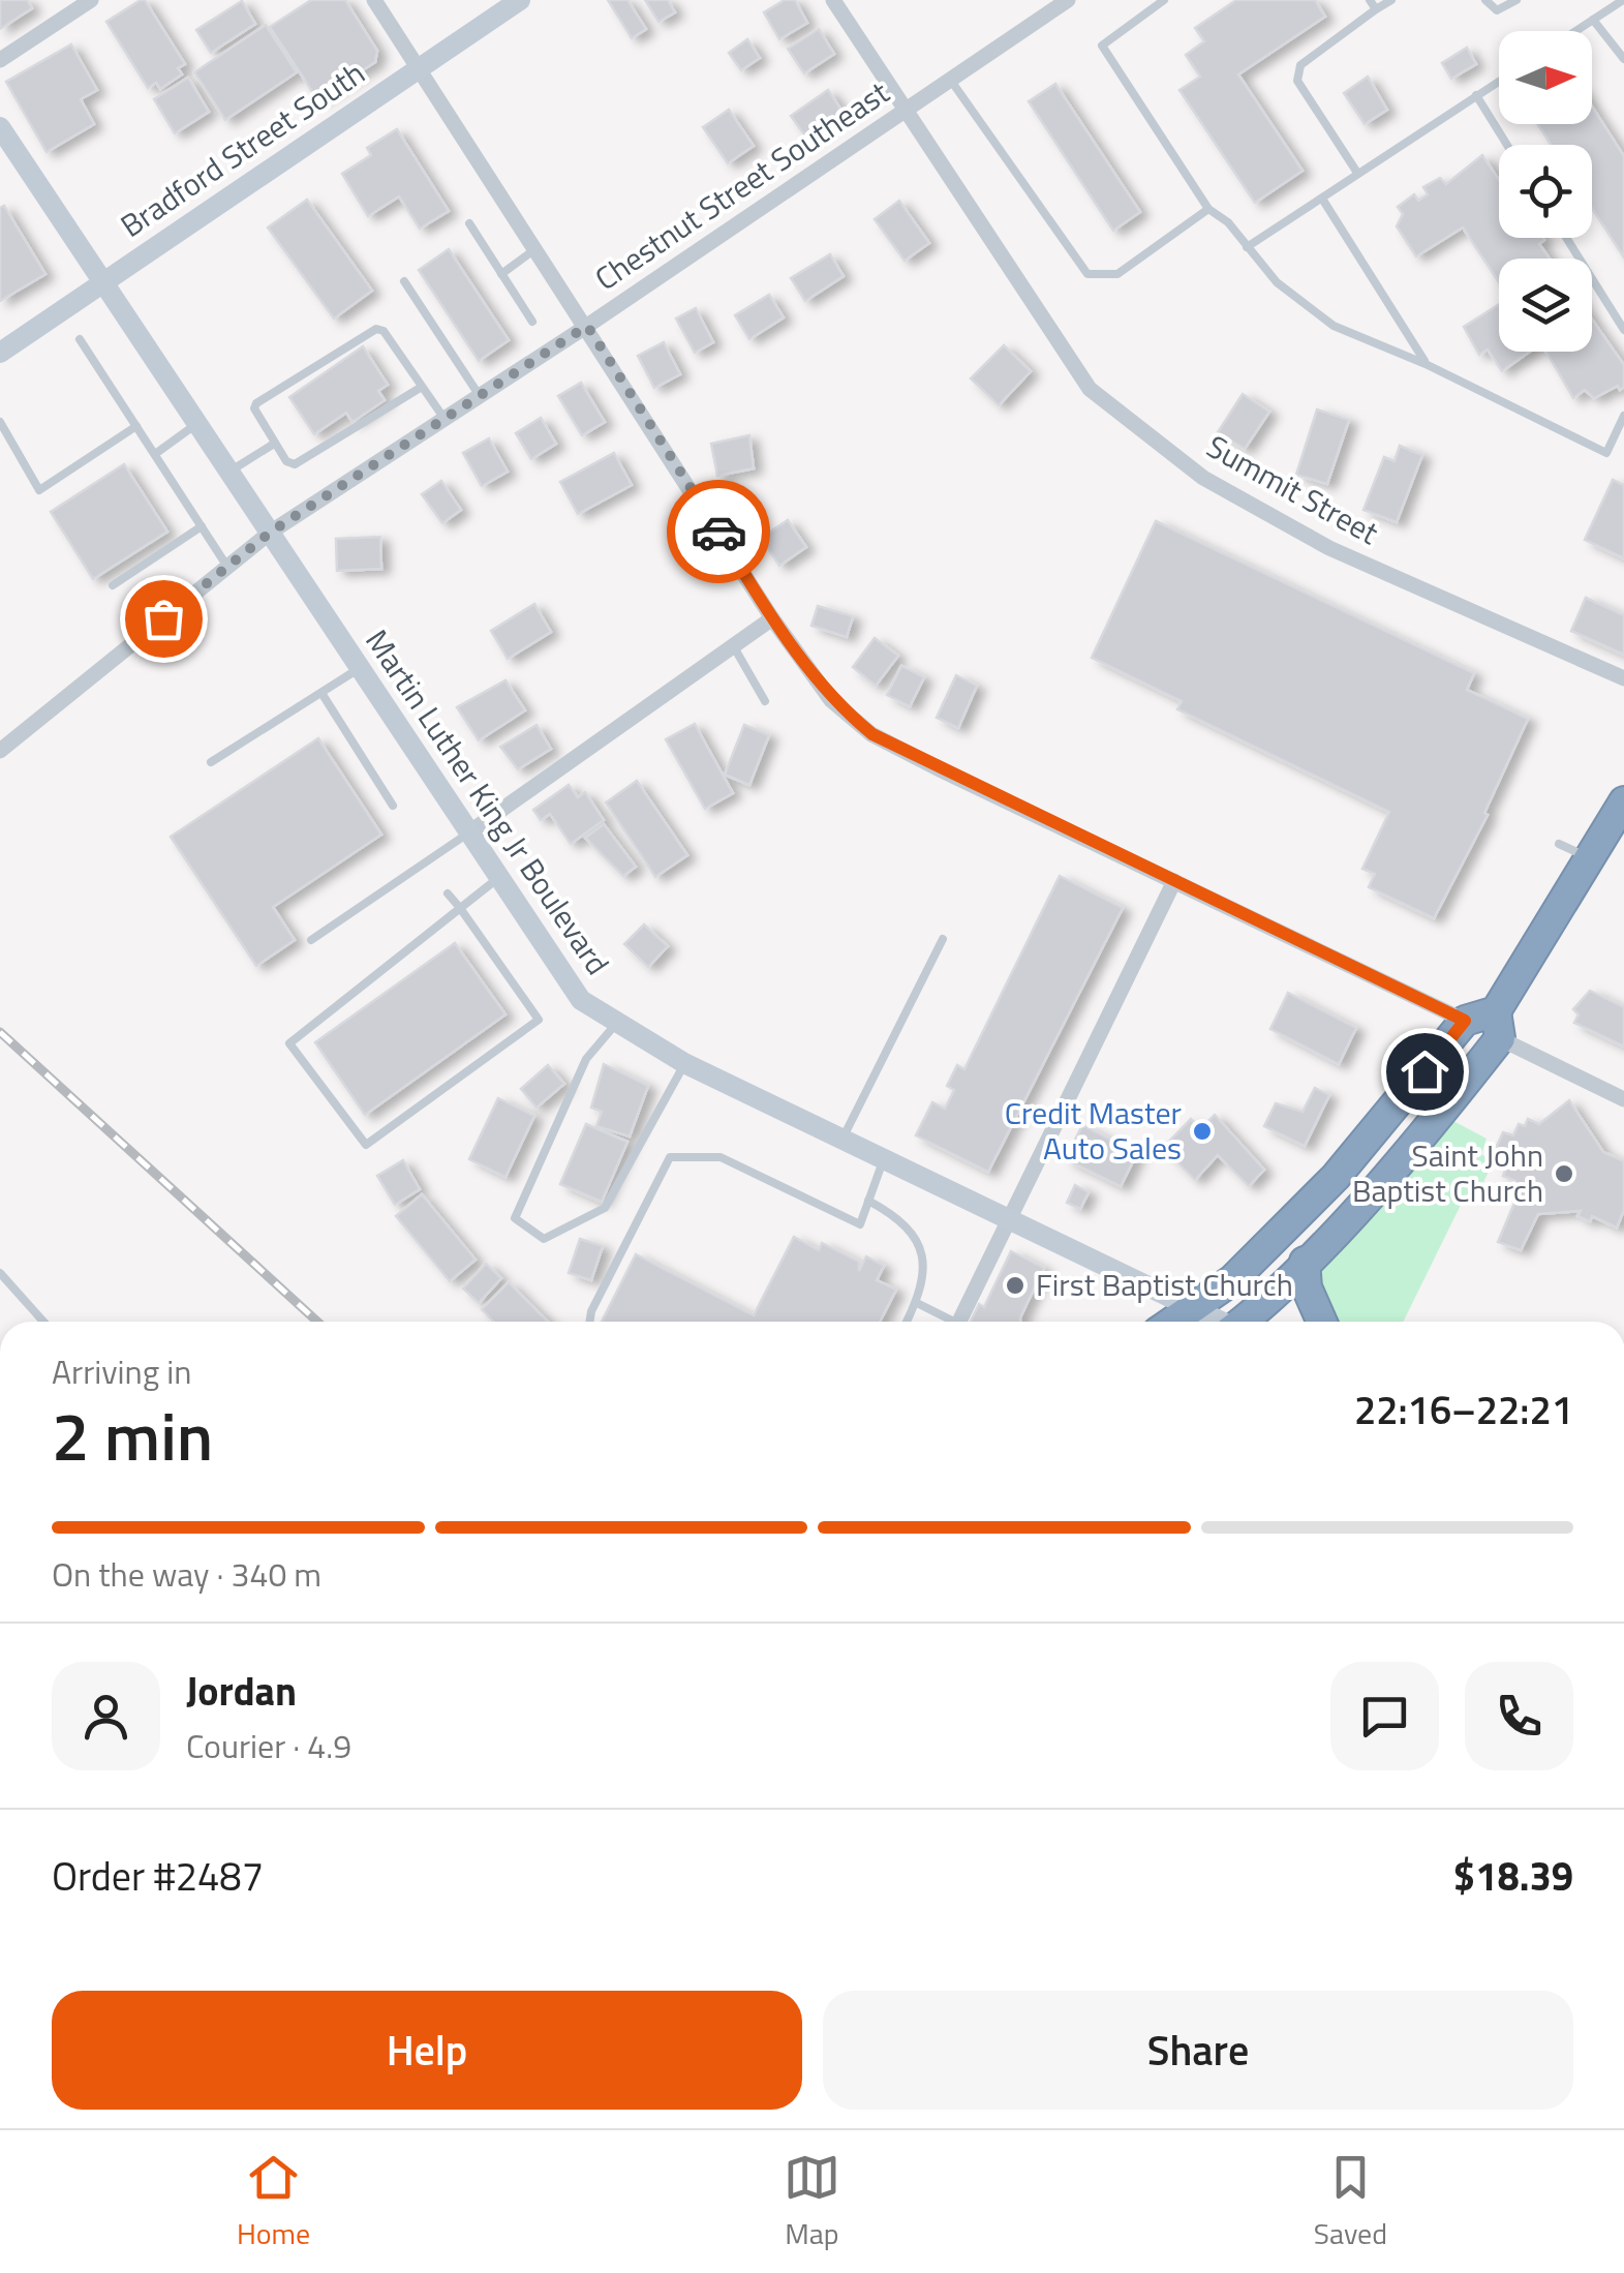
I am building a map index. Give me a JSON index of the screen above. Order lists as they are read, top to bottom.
{
  "streets": {
    "main road": ["Bradford Street South", "Martin Luther King Jr Boulevard"],
    "street": ["Chestnut Street Southeast", "Summit Street"]
  },
  "crossings": [
    ["Bradford Street South", "Martin Luther King Jr Boulevard"],
    ["Chestnut Street Southeast", "Summit Street"],
    ["Chestnut Street Southeast", "Martin Luther King Jr Boulevard"]
  ],
  "places": ["Credit Master Auto Sales", "Saint John Baptist Church", "First Baptist Church"],
  "north": "right",
  "page": {
    "heading": ["2 min", "Arriving in", "22:16–22:21"],
    "panel": [
      "Jordan",
      "Courier · 4.9",
      "Order #2487",
      "$18.39"
    ],
    "bar": "On the way · 340 m",
    "buttons": ["Help", "Share"],
    "tabs": ["Home", "Map", "Saved"]
  }
}
